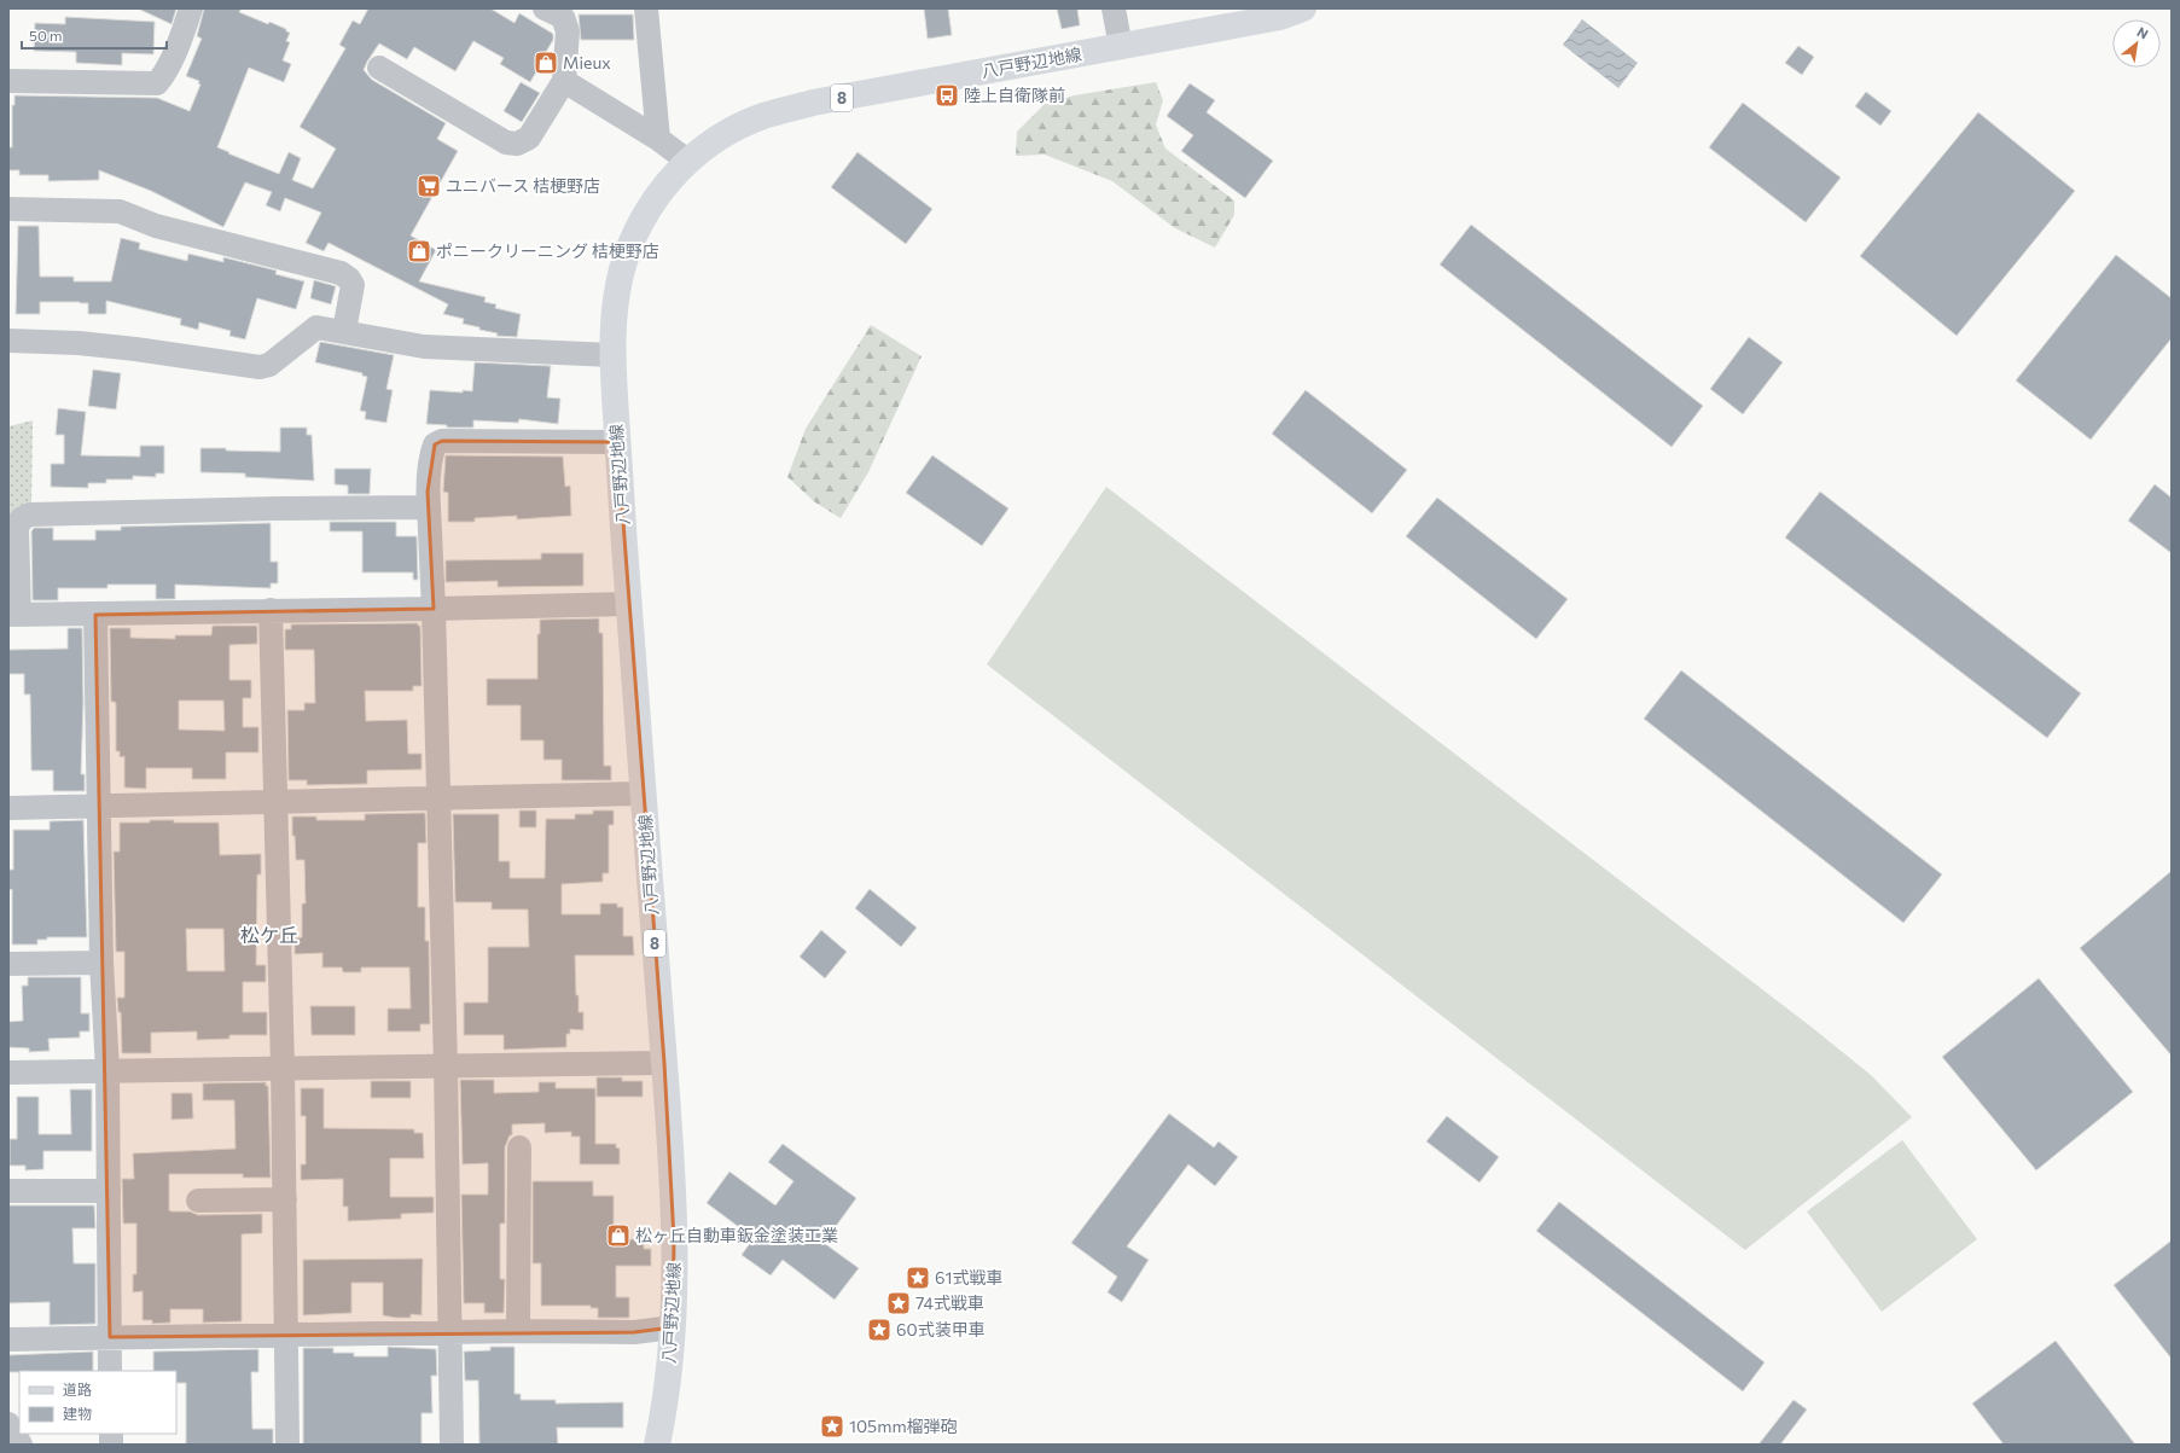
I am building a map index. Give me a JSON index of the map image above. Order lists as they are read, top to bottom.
{
  "streets": {
    "main road": ["八戸野辺地線", "8"]
  },
  "districts": ["松ケ丘"],
  "places": {
    "shop": ["Mieux", "ポニークリーニング 桔梗野店", "松ヶ丘自動車鈑金塗装工業"],
    "bus stop": ["陸上自衛隊前"],
    "supermarket": ["ユニバース 桔梗野店"],
    "place": [
      "61式戦車",
      "74式戦車",
      "60式装甲車",
      "105mm榴弾砲"
    ]
  },
  "legend": ["道路", "建物"],
  "scale_bar": "50 m",
  "north": "top right"
}
